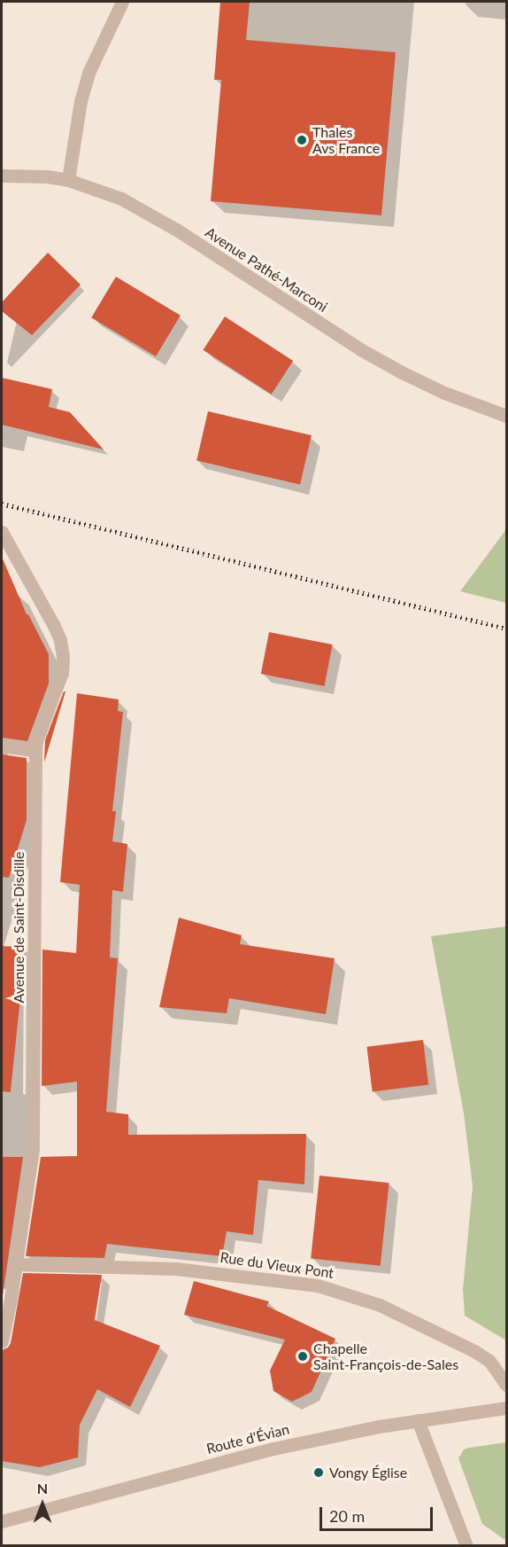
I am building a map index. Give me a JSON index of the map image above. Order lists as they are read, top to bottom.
{
  "streets": {
    "street": [
      "Avenue Pathé-Marconi",
      "Avenue de Saint-Disdille",
      "Rue du Vieux Pont",
      "Route d'Évian"
    ]
  },
  "crossings": [
    ["Avenue de Saint-Disdille", "Rue du Vieux Pont"]
  ],
  "places": ["Thales Avs France", "Chapelle Saint-François-de-Sales", "Vongy Église"],
  "scale_bar": "20 m",
  "north": "top"
}
